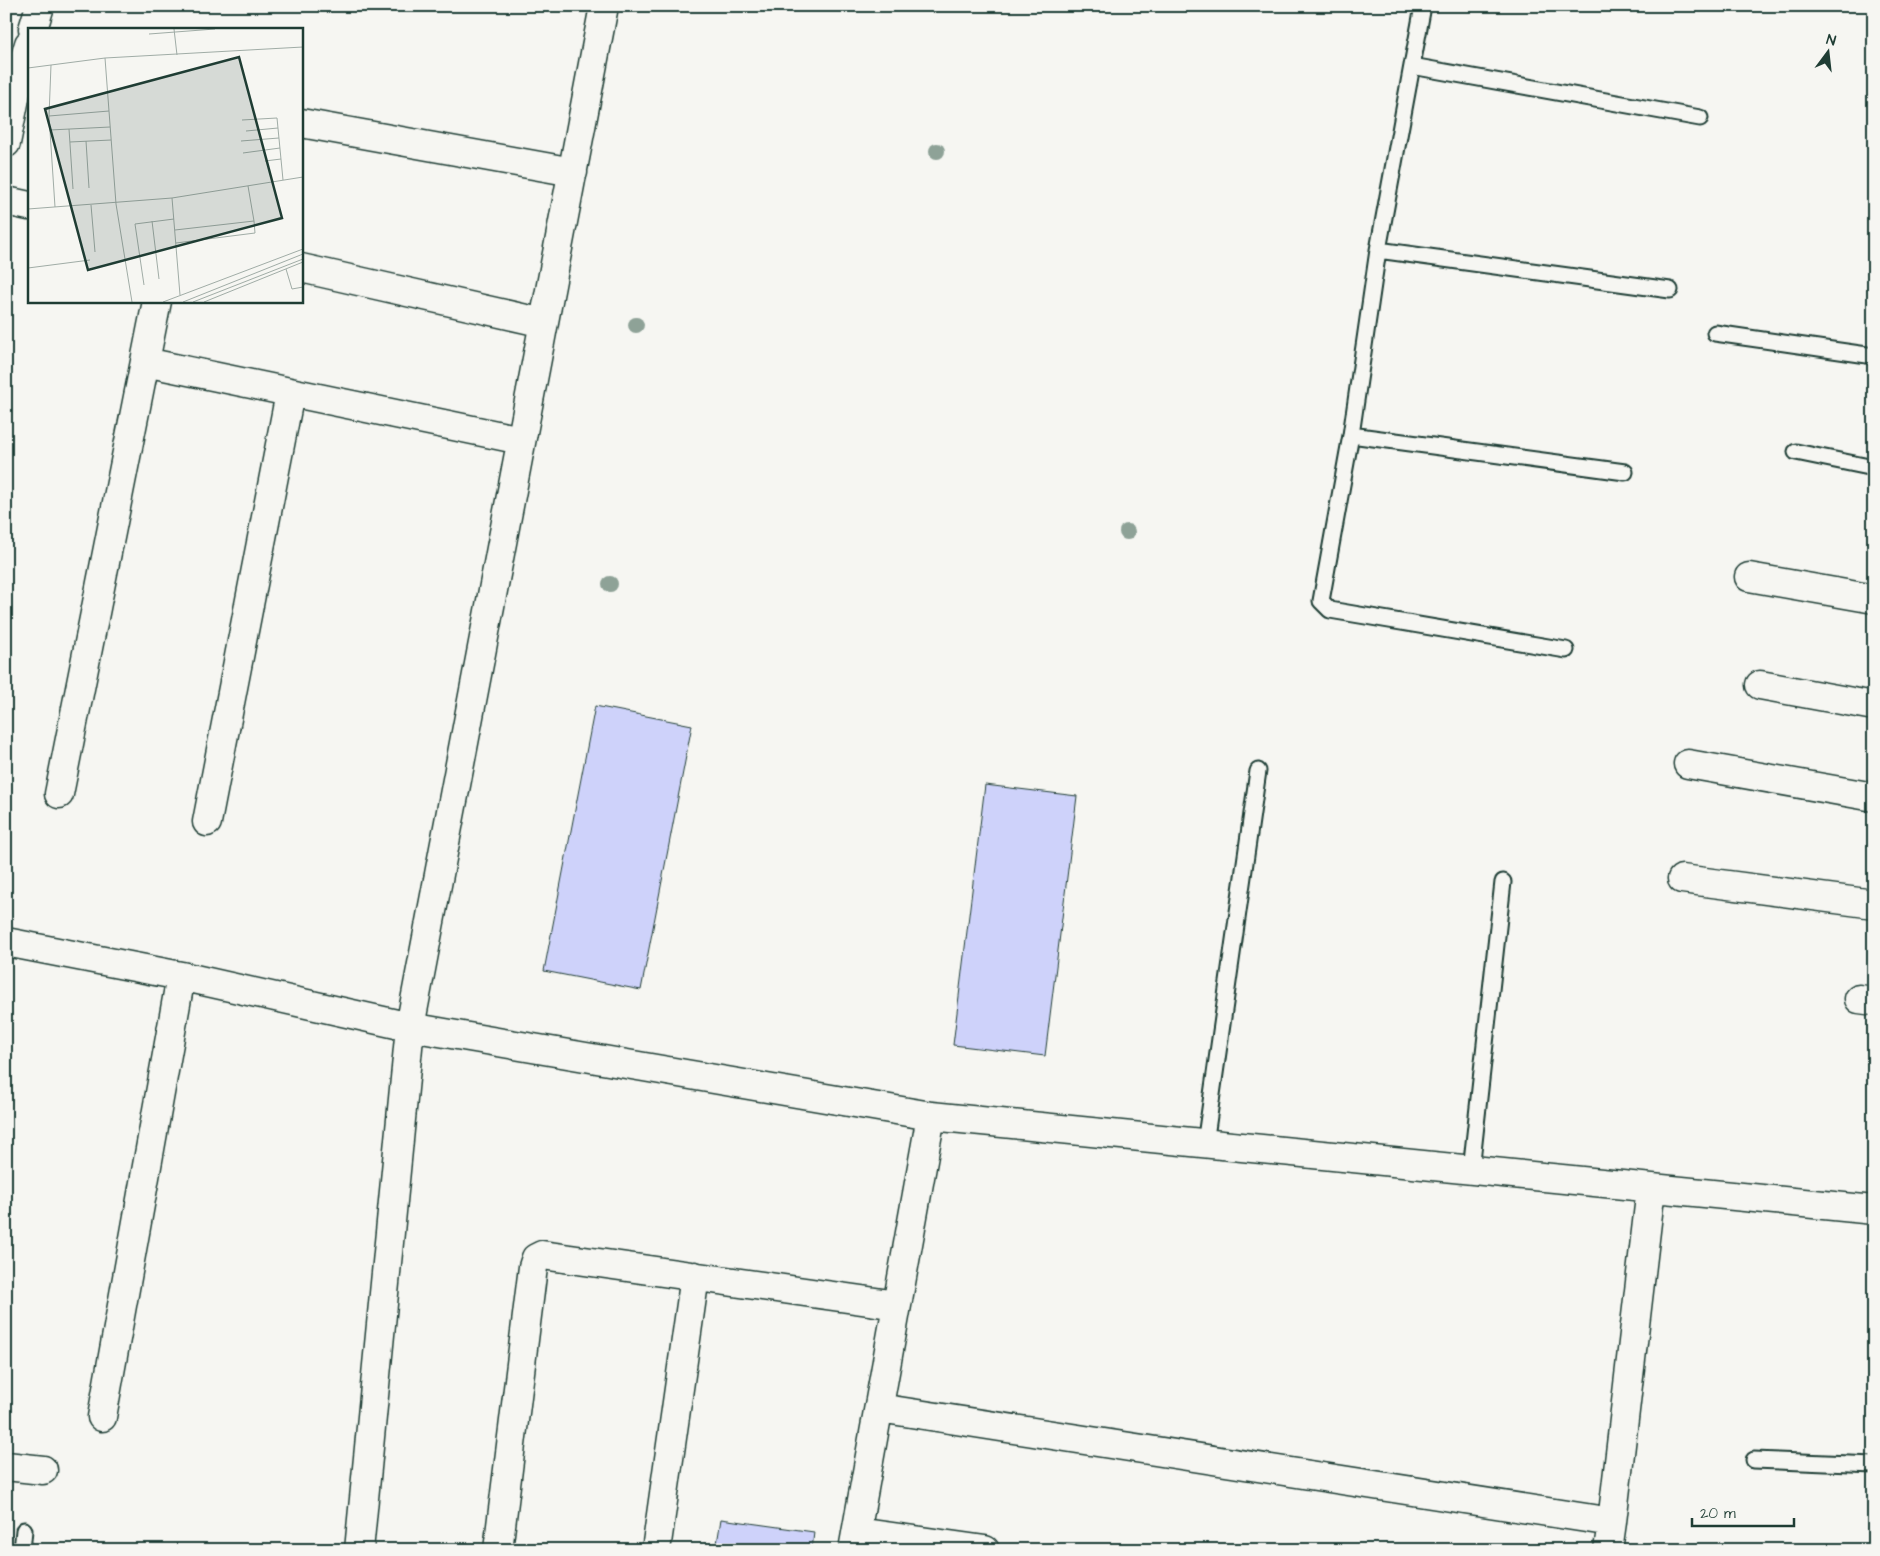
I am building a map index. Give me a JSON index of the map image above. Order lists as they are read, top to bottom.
{
  "scale_bar": "20 m",
  "north": "top"
}
